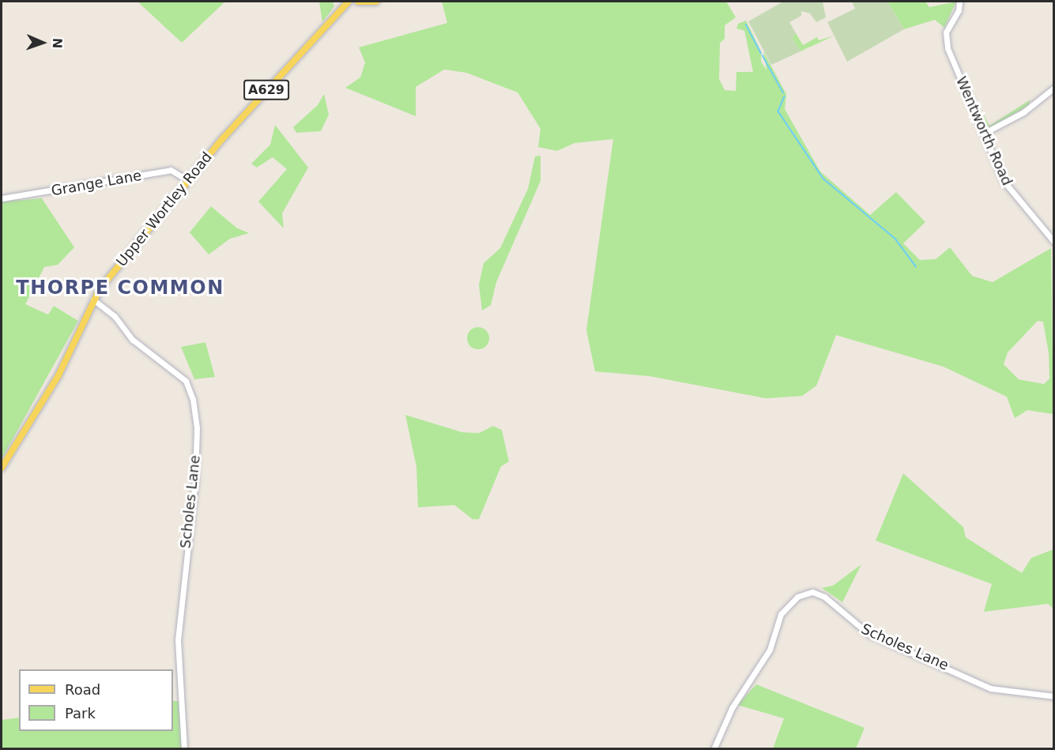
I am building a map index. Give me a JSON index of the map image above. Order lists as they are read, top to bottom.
{
  "streets": {
    "main road": ["A629", "Upper Wortley Road"],
    "street": ["Wentworth Road", "Grange Lane", "Scholes Lane"]
  },
  "crossings": [
    ["Grange Lane", "Upper Wortley Road"],
    ["Upper Wortley Road", "Scholes Lane"]
  ],
  "districts": ["THORPE COMMON"],
  "legend": ["Road", "Park"],
  "north": "right"
}
